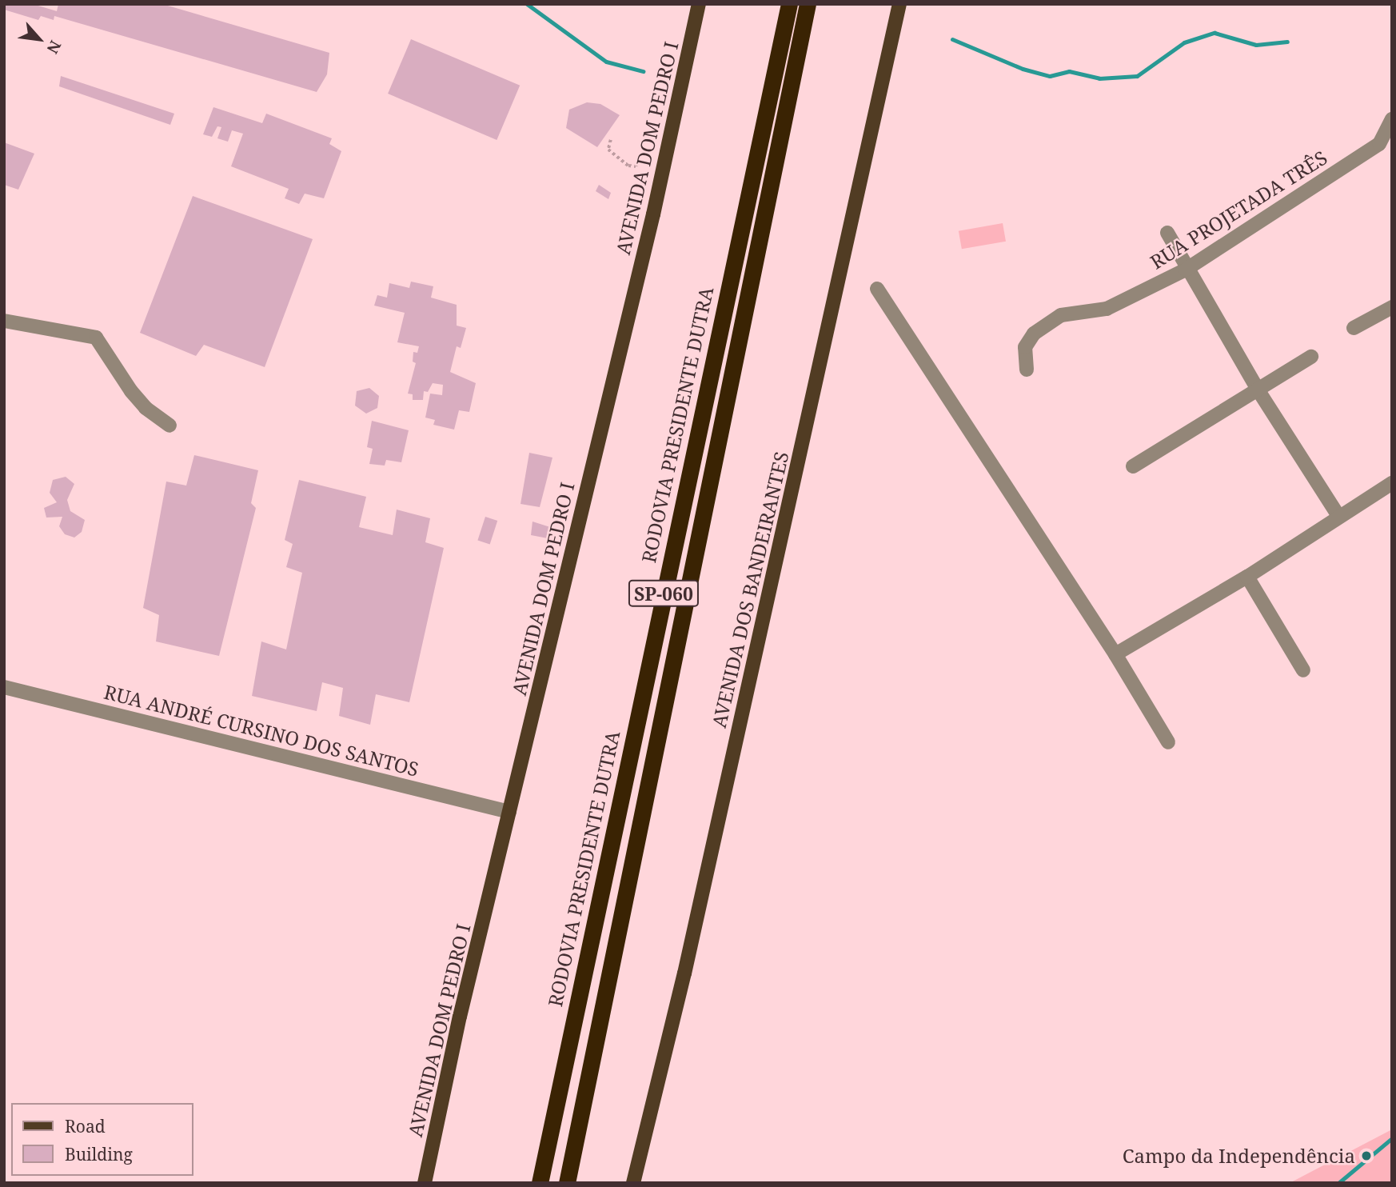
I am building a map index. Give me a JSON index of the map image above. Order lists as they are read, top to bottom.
{
  "streets": {
    "highway": ["RODOVIA PRESIDENTE DUTRA", "SP-060"],
    "main road": ["AVENIDA DOM PEDRO I", "AVENIDA DOS BANDEIRANTES"],
    "street": ["RUA PROJETADA TRÊS", "RUA ANDRÉ CURSINO DOS SANTOS"]
  },
  "crossings": [
    ["AVENIDA DOM PEDRO I", "RUA ANDRÉ CURSINO DOS SANTOS"]
  ],
  "places": ["Campo da Independência"],
  "legend": ["Road", "Building"],
  "north": "bottom right"
}
